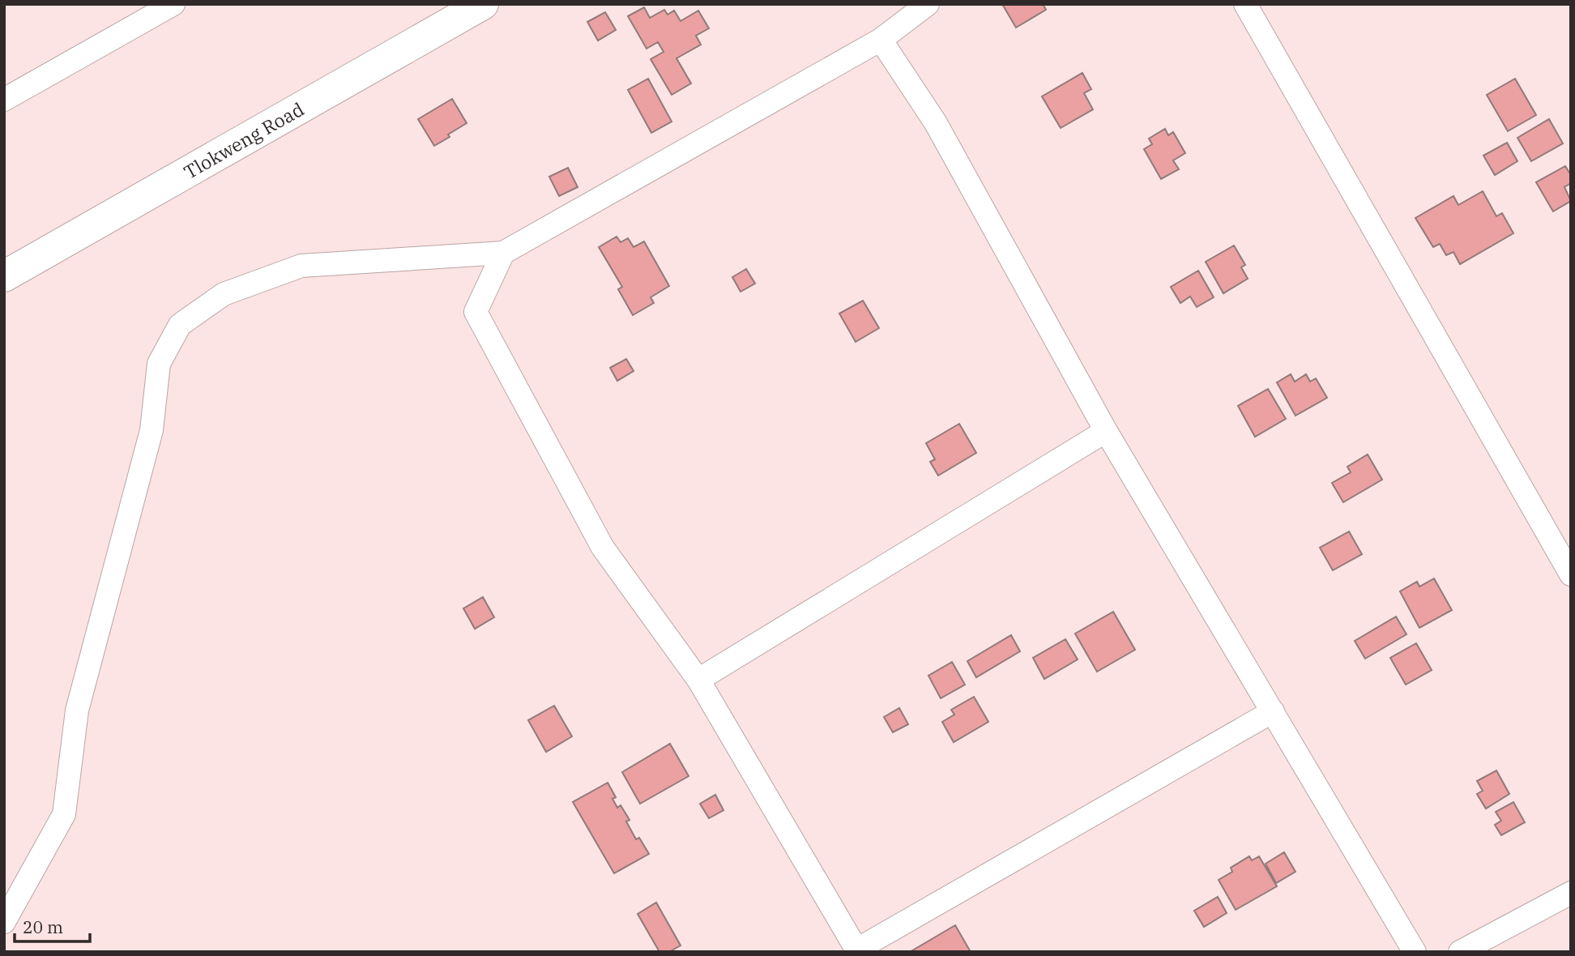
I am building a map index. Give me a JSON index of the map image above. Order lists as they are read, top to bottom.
{
  "streets": {
    "main road": ["Tlokweng Road"]
  },
  "scale_bar": "20 m"
}
